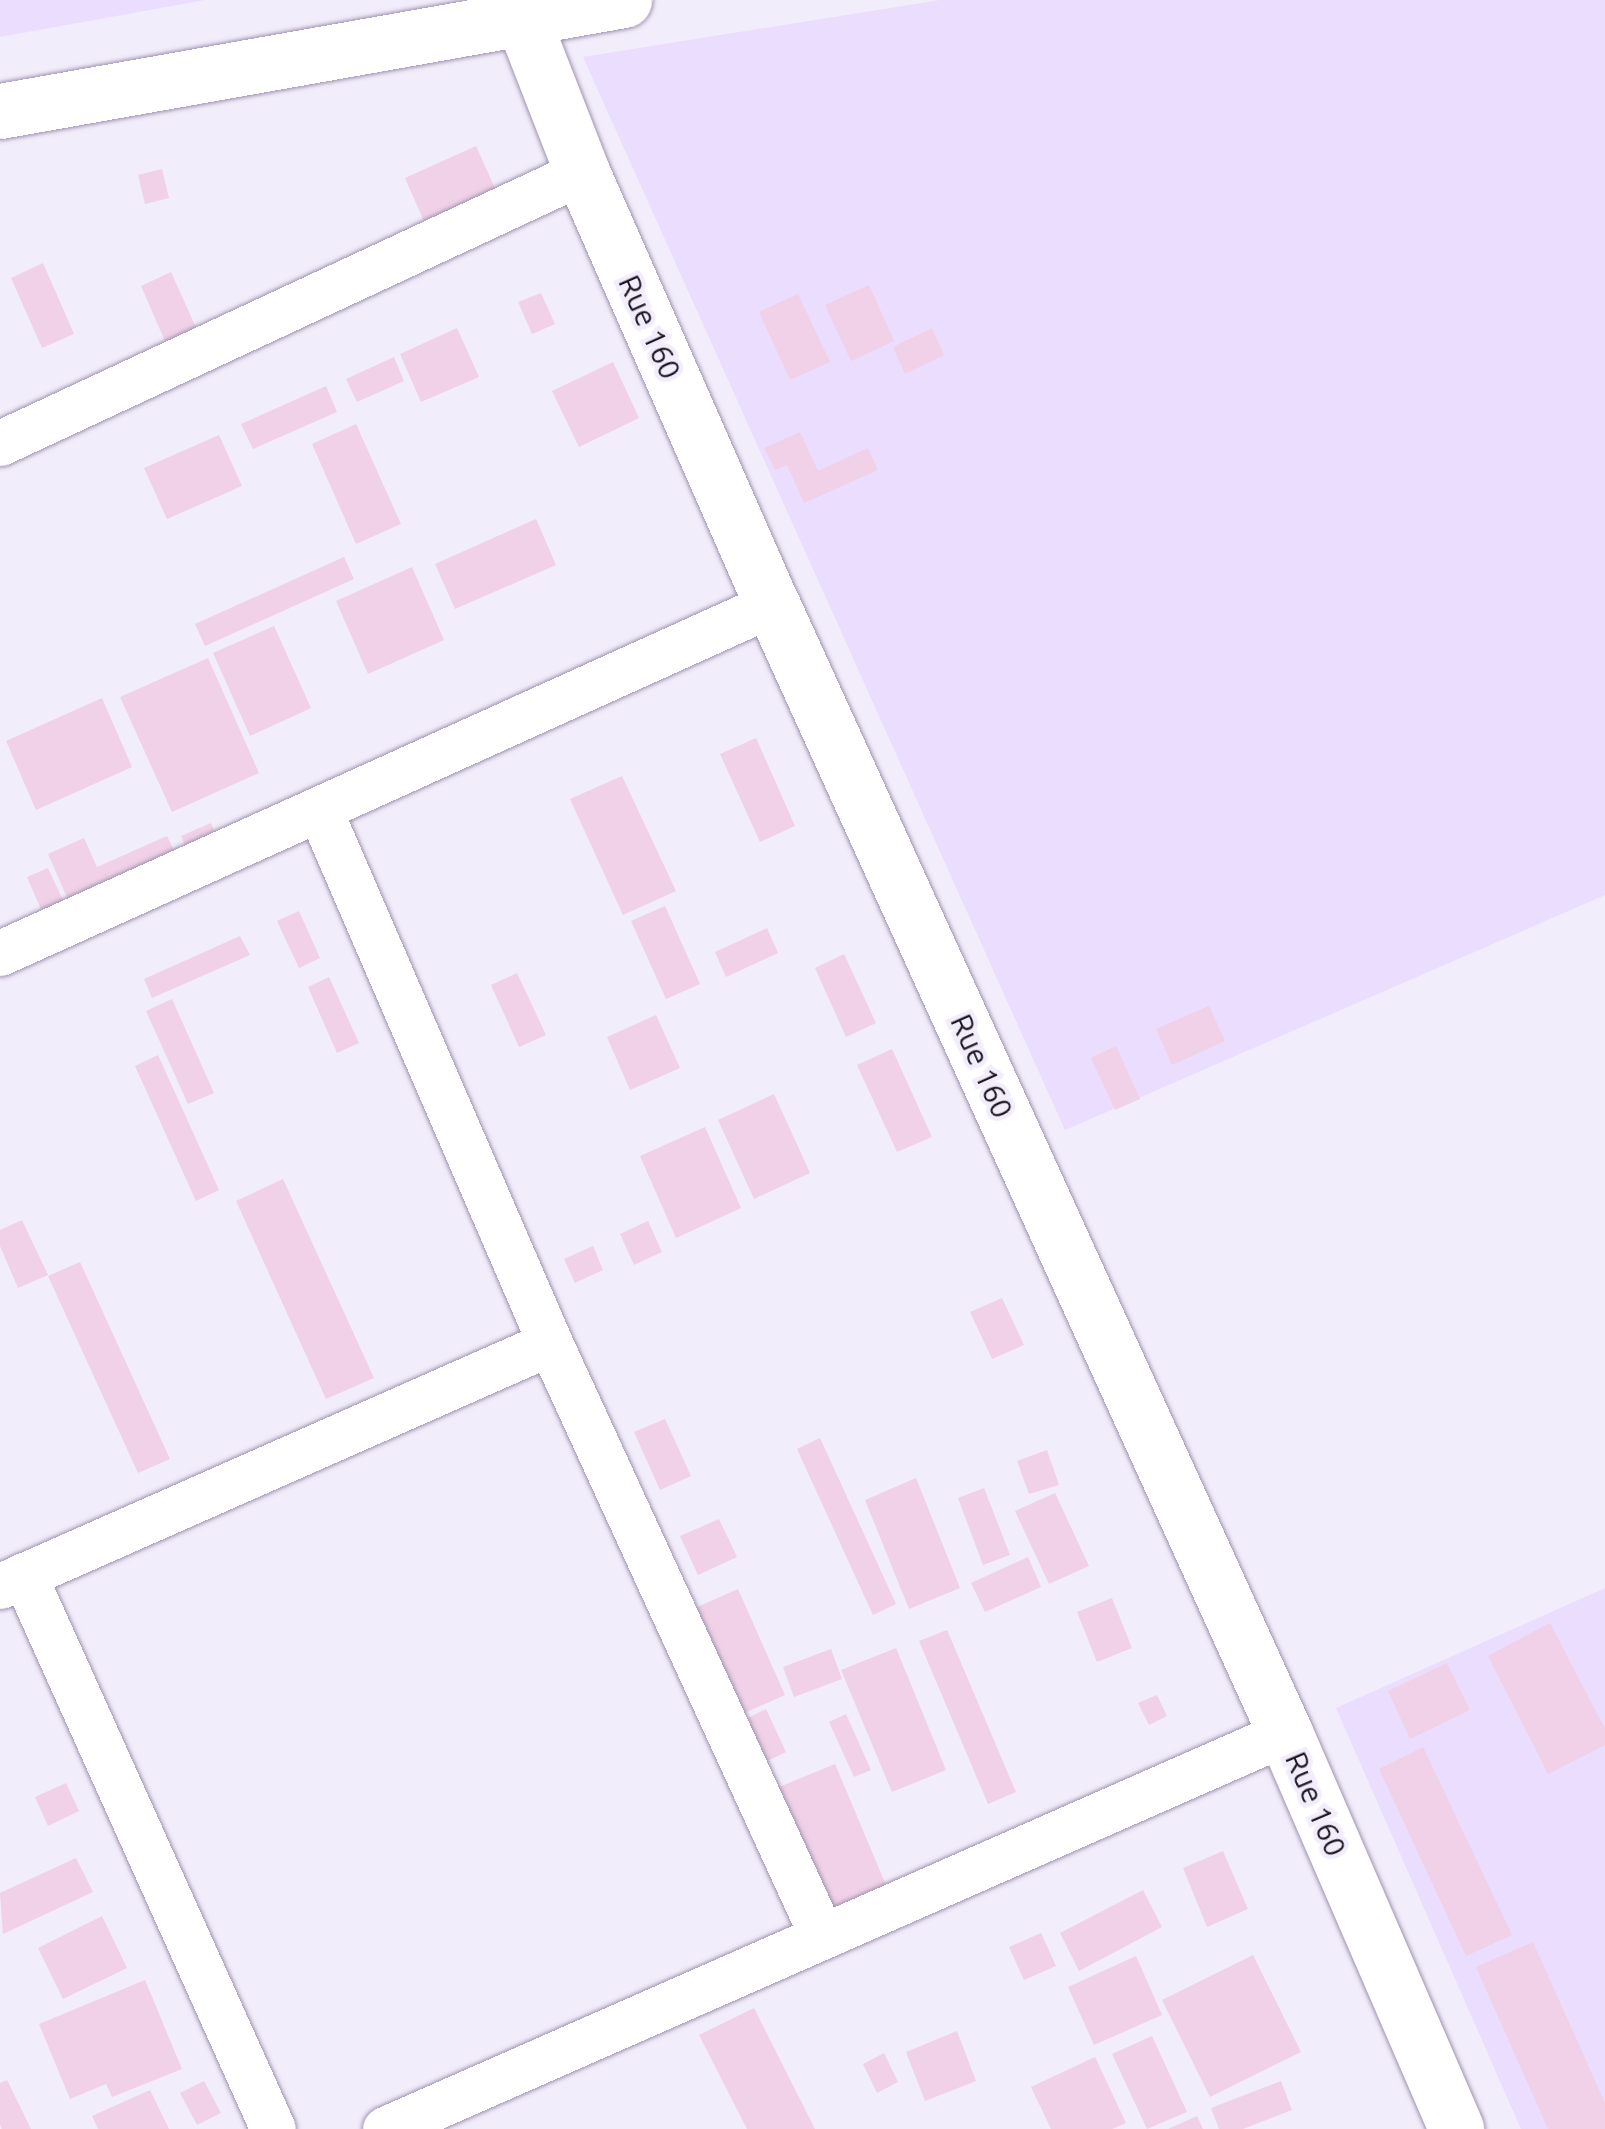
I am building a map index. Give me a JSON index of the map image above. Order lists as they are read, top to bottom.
{
  "streets": {
    "street": ["Rue 160"]
  }
}
